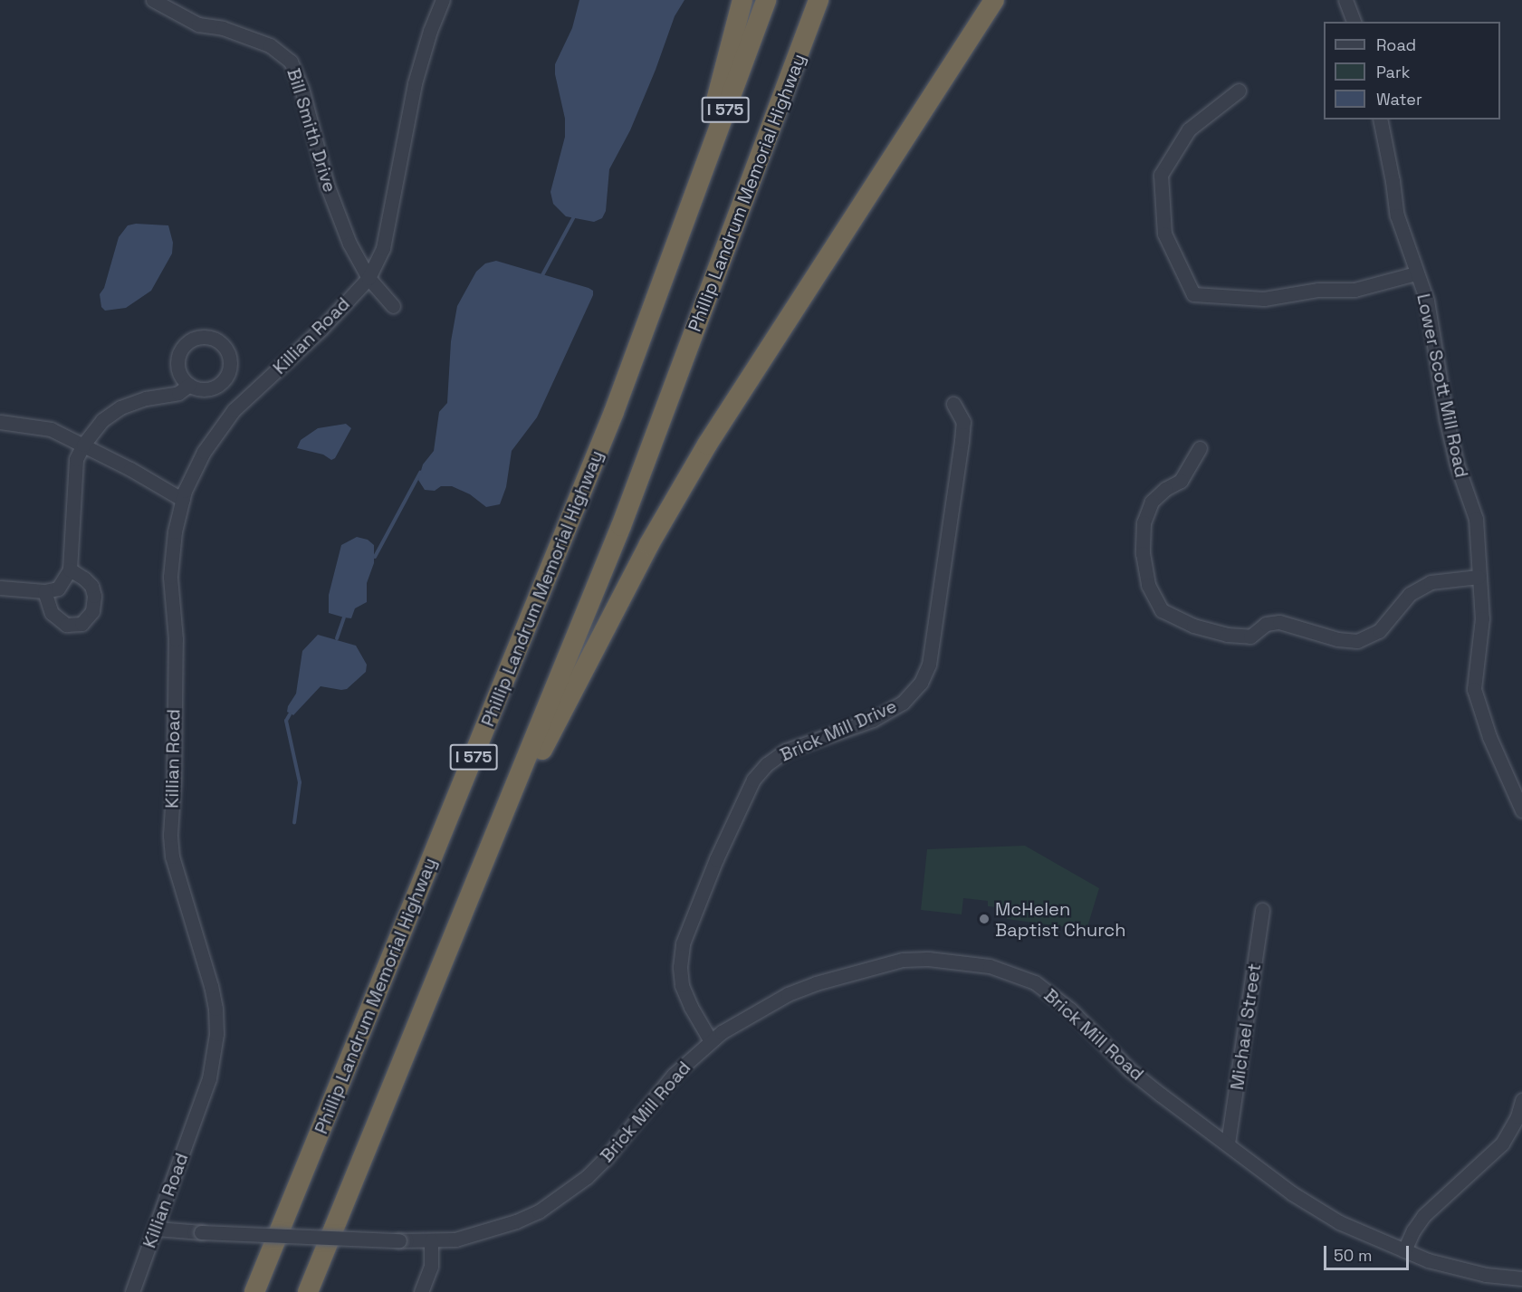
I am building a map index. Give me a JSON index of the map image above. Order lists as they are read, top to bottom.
{
  "streets": {
    "highway": ["I 575", "Phillip Landrum Memorial Highway"],
    "street": [
      "Bill Smith Drive",
      "Killian Road",
      "Lower Scott Mill Road",
      "Brick Mill Drive",
      "Michael Street",
      "Brick Mill Road"
    ]
  },
  "crossings": [
    ["Bill Smith Drive", "Killian Road"],
    ["Killian Road", "Brick Mill Road"],
    ["Brick Mill Drive", "Brick Mill Road"],
    ["Michael Street", "Brick Mill Road"]
  ],
  "places": ["McHelen Baptist Church"],
  "legend": ["Road", "Park", "Water"],
  "scale_bar": "50 m"
}
